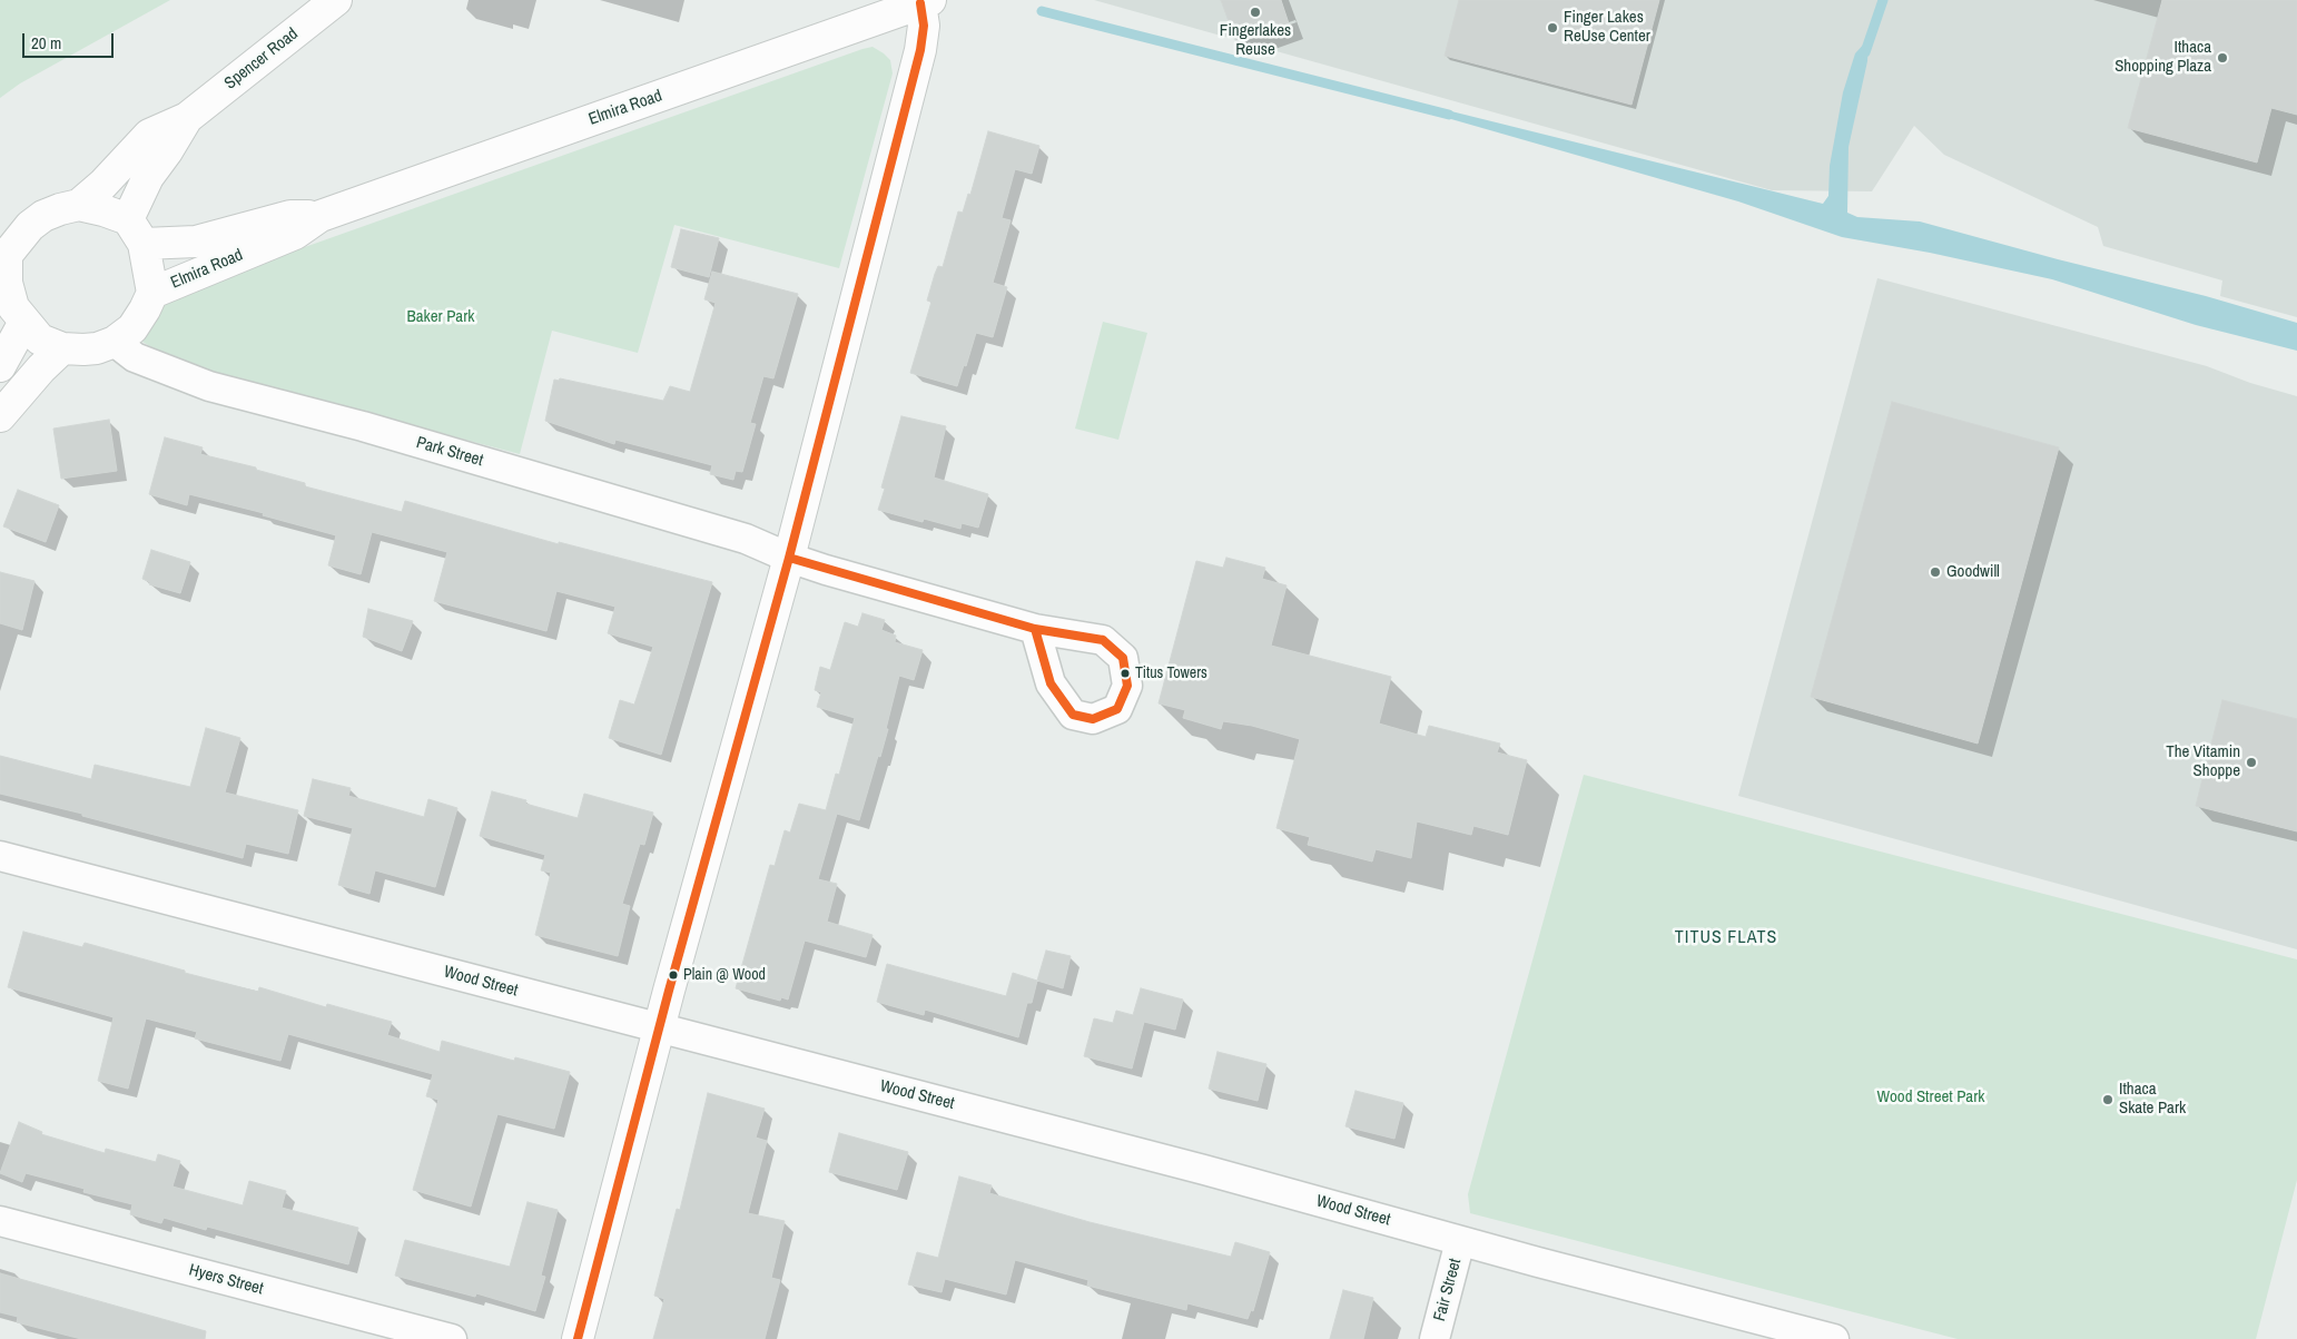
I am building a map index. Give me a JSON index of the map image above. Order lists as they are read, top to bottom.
{
  "streets": {
    "street": [
      "Spencer Road",
      "Elmira Road",
      "Park Street",
      "Wood Street",
      "Hyers Street",
      "Fair Street"
    ]
  },
  "crossings": [
    ["Spencer Road", "Elmira Road"],
    ["Spencer Road", "Park Street"],
    ["Elmira Road", "Park Street"],
    ["Wood Street", "Fair Street"]
  ],
  "districts": ["TITUS FLATS"],
  "parks": ["Baker Park", "Wood Street Park"],
  "places": [
    "Fingerlakes Reuse",
    "Finger Lakes ReUse Center",
    "Ithaca Shopping Plaza",
    "Goodwill",
    "Titus Towers",
    "The Vitamin Shoppe",
    "Plain @ Wood",
    "Ithaca Skate Park"
  ],
  "scale_bar": "20 m"
}
